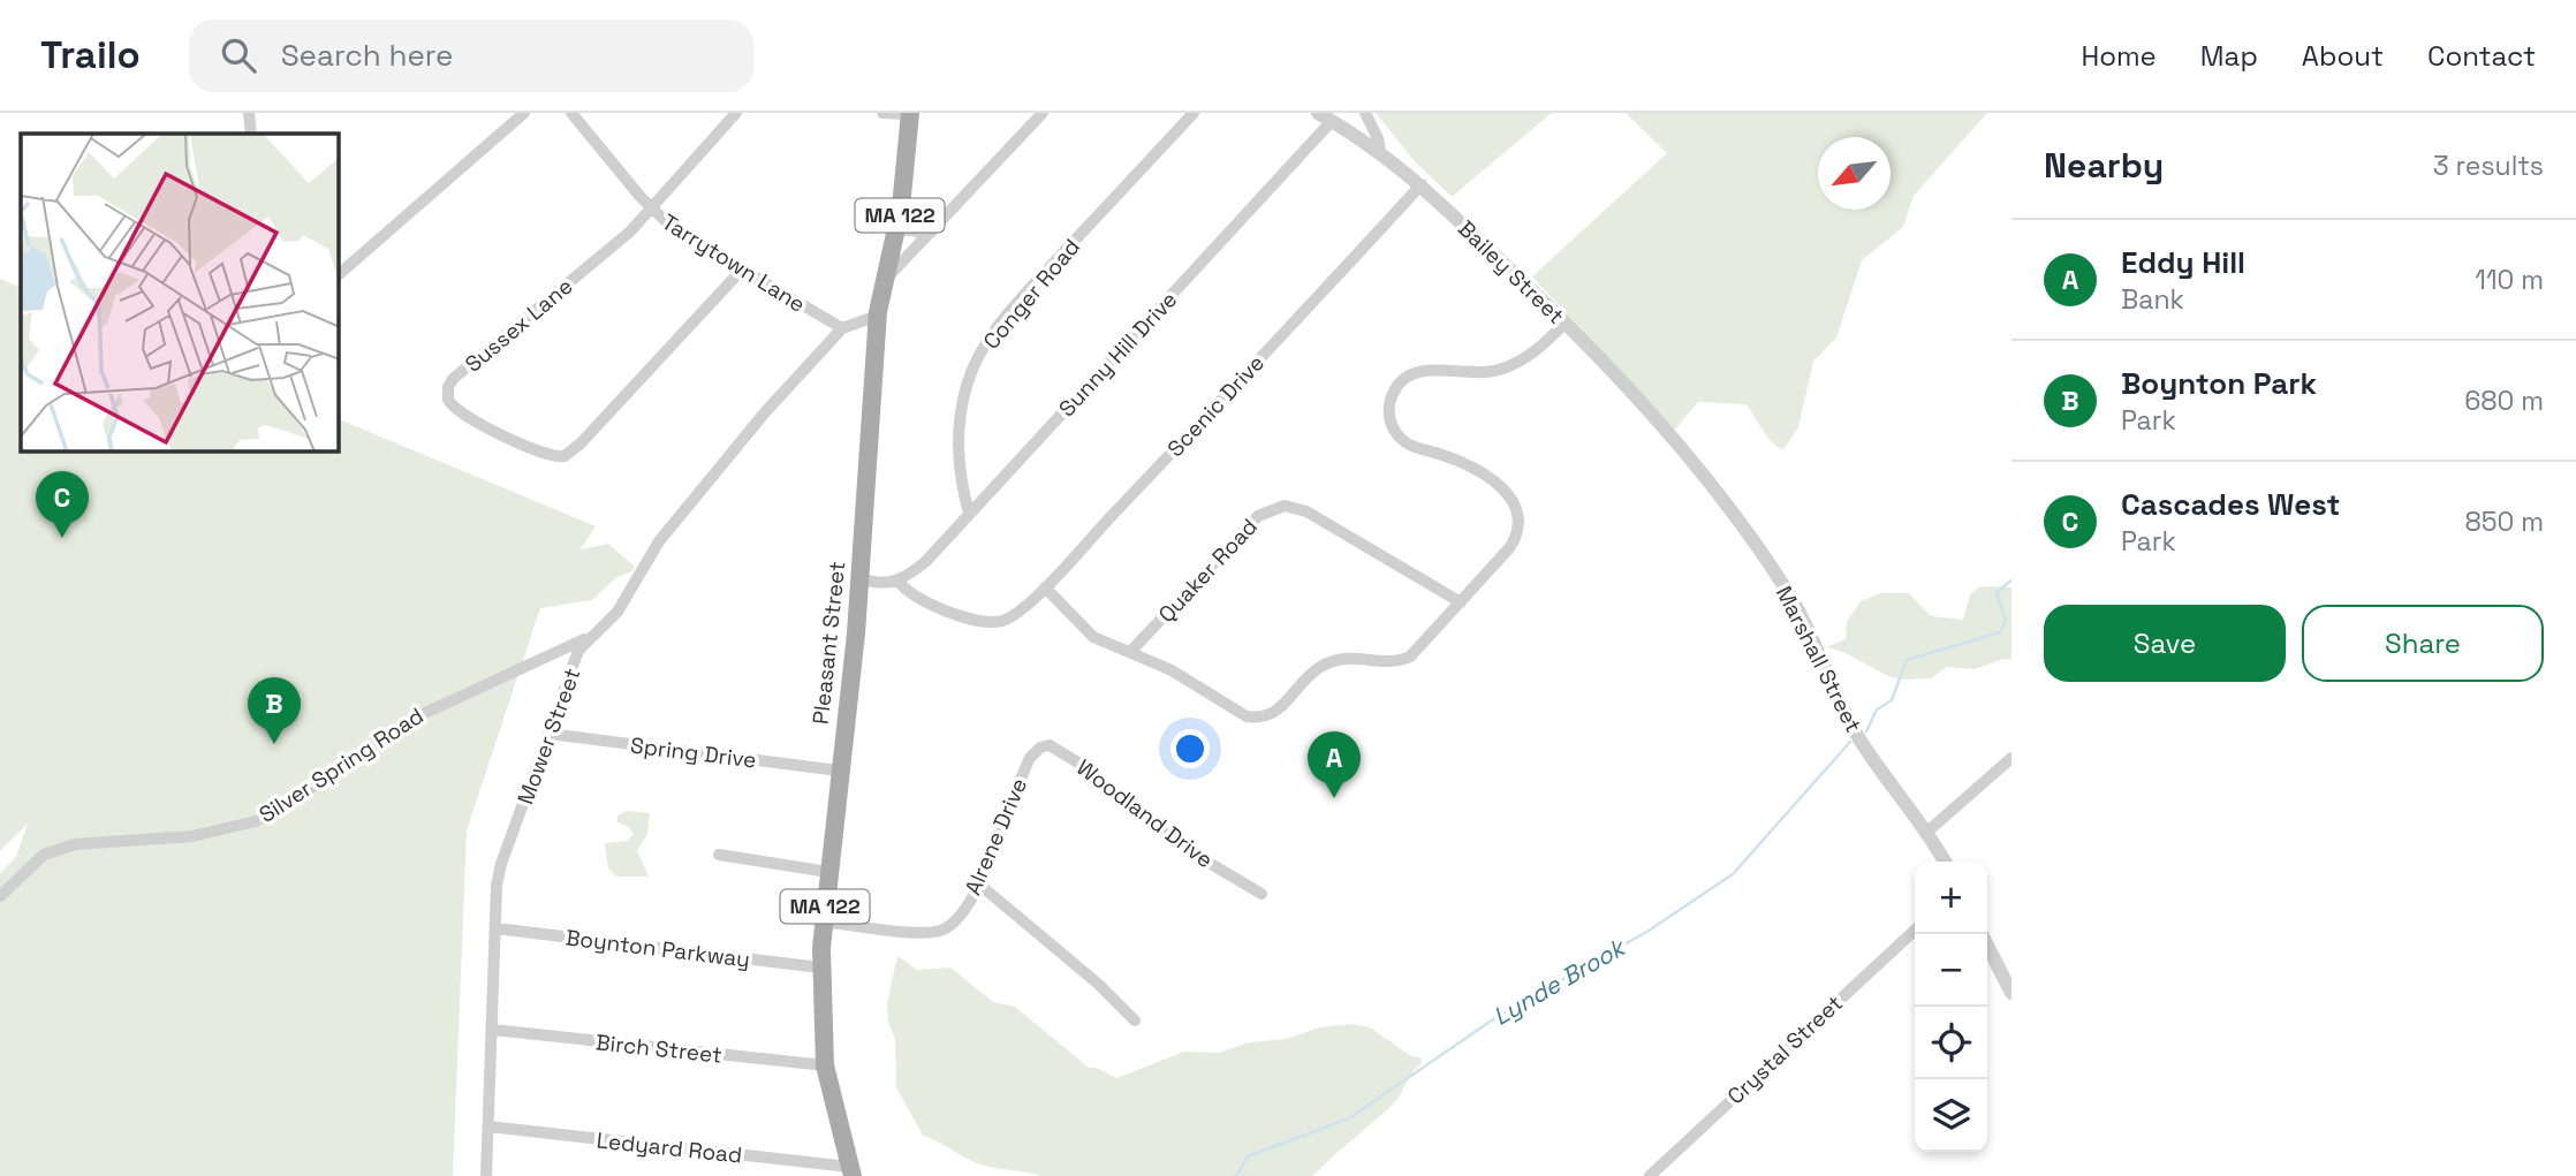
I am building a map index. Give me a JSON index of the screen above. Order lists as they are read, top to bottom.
{
  "streets": {
    "main road": ["MA 122", "Pleasant Street"],
    "street": [
      "Tarrytown Lane",
      "Bailey Street",
      "Conger Road",
      "Sussex Lane",
      "Sunny Hill Drive",
      "Scenic Drive",
      "Quaker Road",
      "Marshall Street",
      "Mower Street",
      "Spring Drive",
      "Silver Spring Road",
      "Woodland Drive",
      "Alrene Drive",
      "Boynton Parkway",
      "Birch Street",
      "Crystal Street",
      "Ledyard Road"
    ]
  },
  "crossings": [
    ["Tarrytown Lane", "Sussex Lane"],
    ["Tarrytown Lane", "Mower Street"],
    ["Bailey Street", "Sunny Hill Drive"],
    ["Bailey Street", "Scenic Drive"],
    ["Bailey Street", "Marshall Street"],
    ["Conger Road", "Sunny Hill Drive"],
    ["Sunny Hill Drive", "Scenic Drive"],
    ["Pleasant Street", "Mower Street"],
    ["Pleasant Street", "Spring Drive"],
    ["Pleasant Street", "Alrene Drive"],
    ["Pleasant Street", "Boynton Parkway"],
    ["Pleasant Street", "Birch Street"],
    ["Pleasant Street", "Ledyard Road"],
    ["Mower Street", "Spring Drive"],
    ["Mower Street", "Silver Spring Road"],
    ["Mower Street", "Boynton Parkway"],
    ["Mower Street", "Birch Street"],
    ["Mower Street", "Ledyard Road"],
    ["Woodland Drive", "Alrene Drive"]
  ],
  "water": ["Lynde Brook"],
  "north": "bottom left",
  "page": {
    "header": "Trailo",
    "search": "Search here",
    "nav": [
      "Home",
      "Map",
      "About",
      "Contact"
    ],
    "heading": ["Nearby", "3 results"],
    "list": [
      {
        "mark": "A",
        "name": "Eddy Hill",
        "note": "Bank",
        "value": "110 m"
      },
      {
        "mark": "B",
        "name": "Boynton Park",
        "note": "Park",
        "value": "680 m"
      },
      {
        "mark": "C",
        "name": "Cascades West",
        "note": "Park",
        "value": "850 m"
      }
    ],
    "pins": ["C", "B", "A"],
    "buttons": ["Save", "Share"],
    "map_buttons": ["+", "−"]
  }
}
